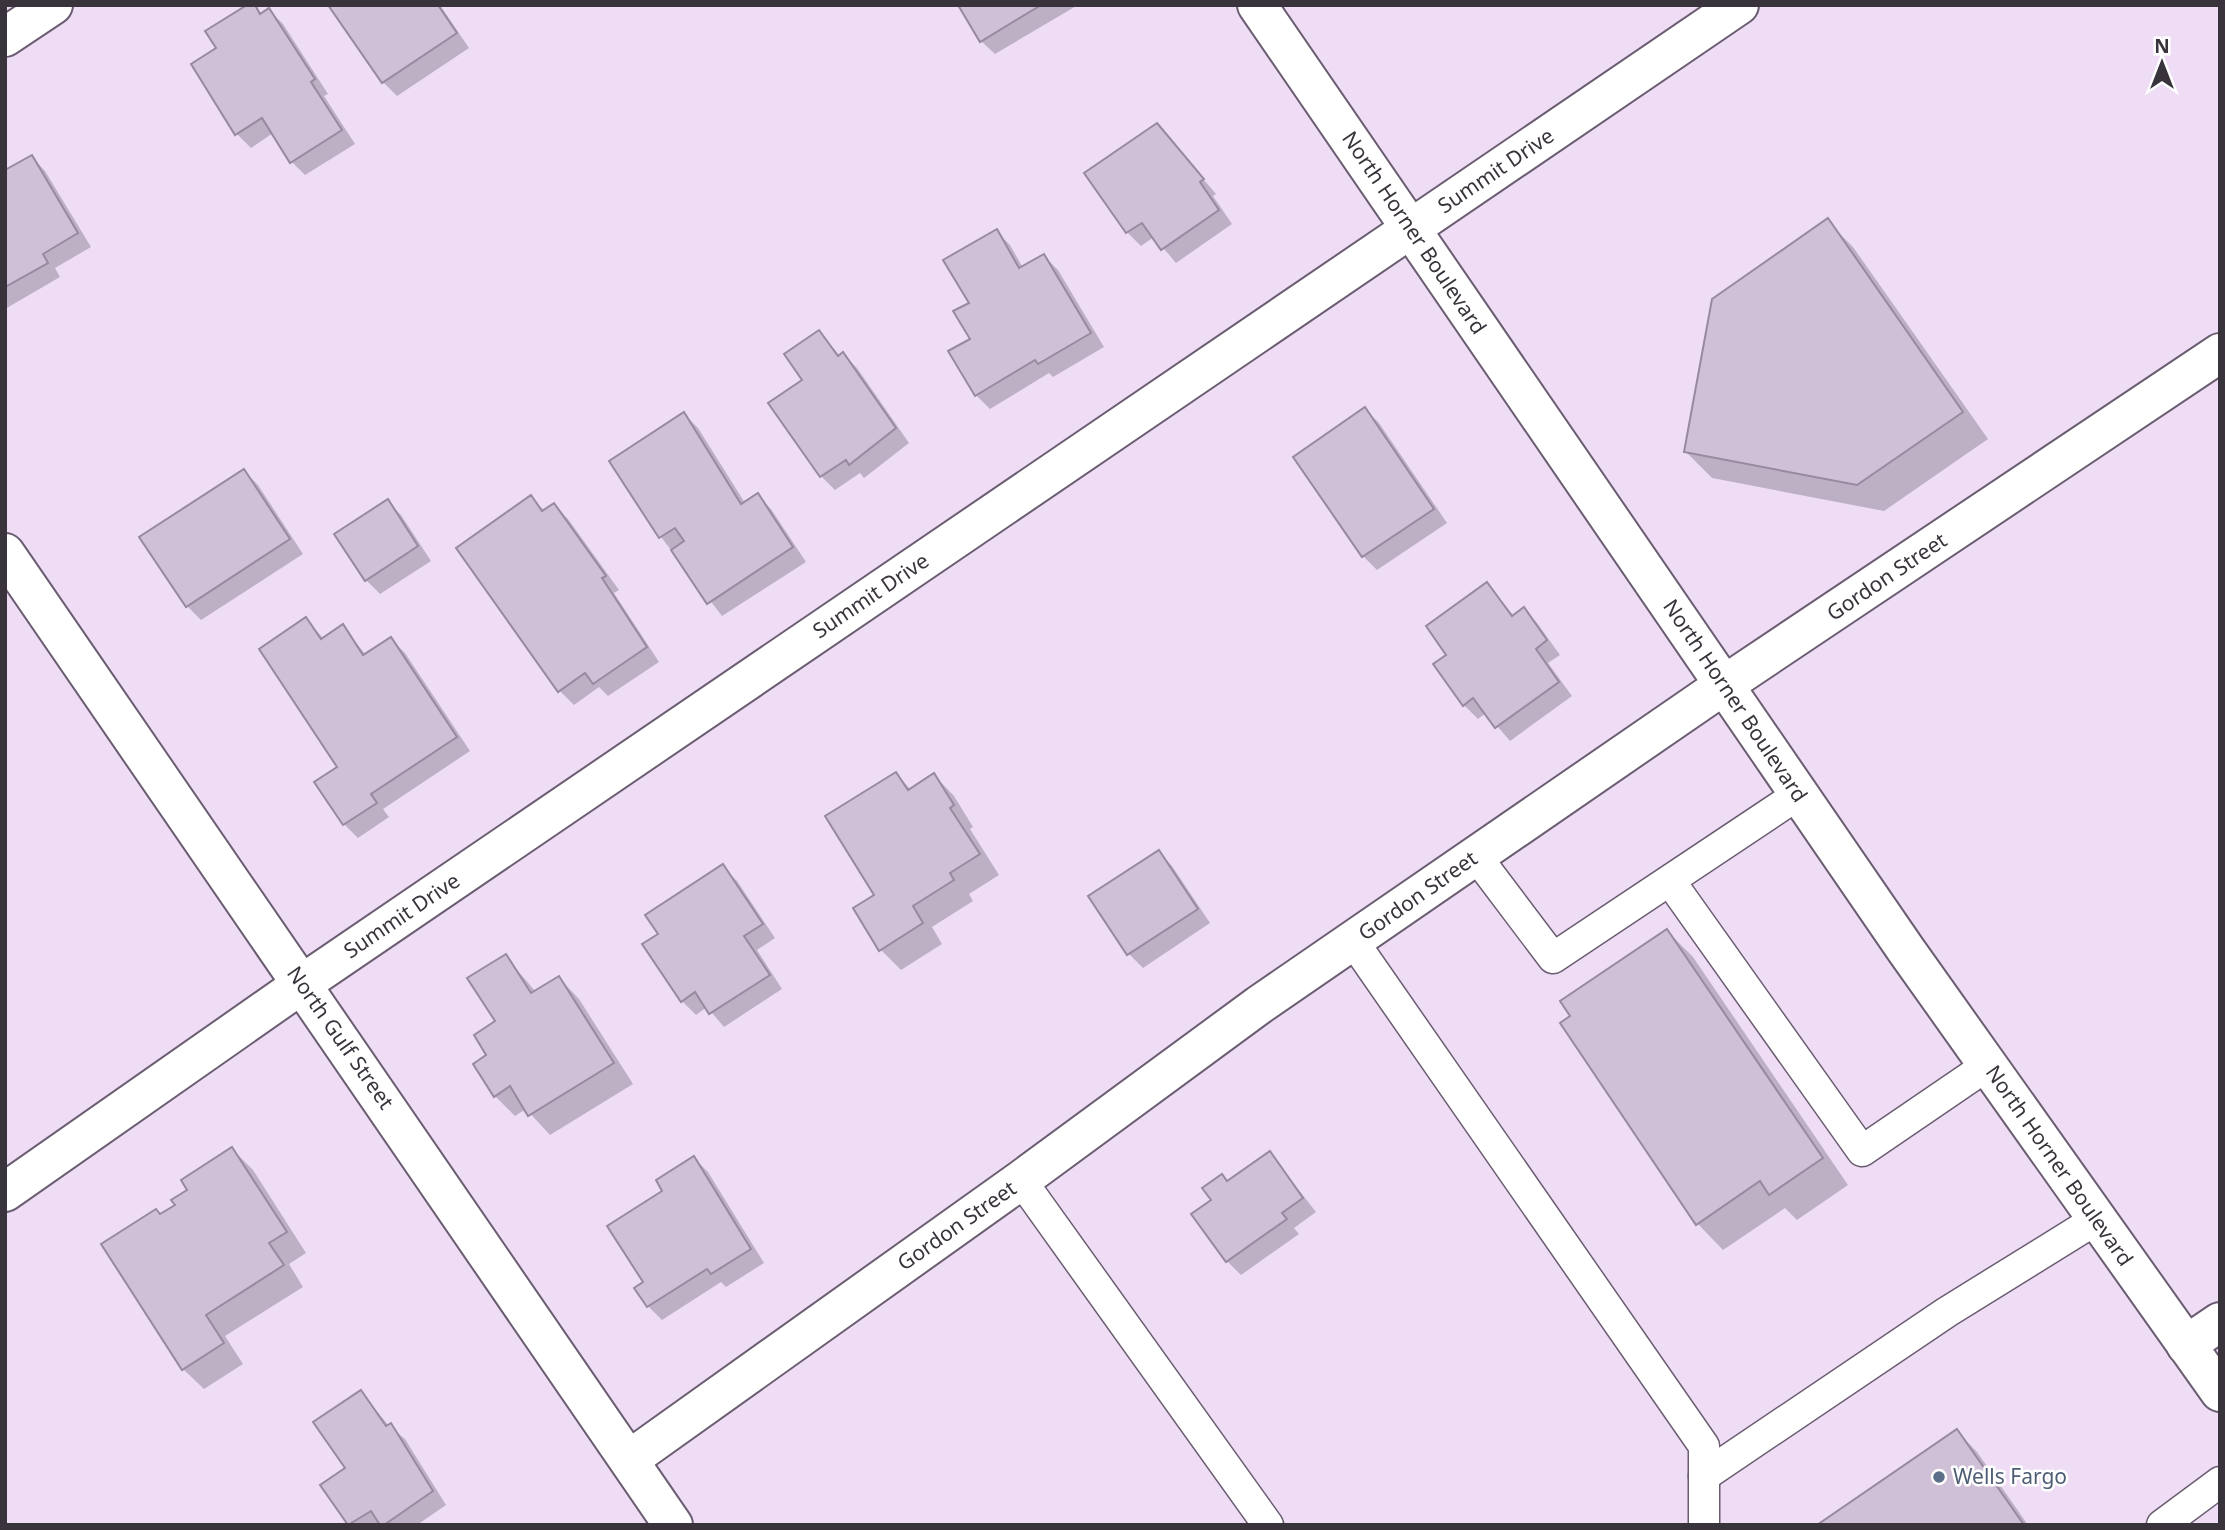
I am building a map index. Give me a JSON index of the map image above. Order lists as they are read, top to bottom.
{
  "streets": {
    "street": [
      "Summit Drive",
      "North Horner Boulevard",
      "Gordon Street",
      "North Gulf Street"
    ]
  },
  "crossings": [
    ["Summit Drive", "North Horner Boulevard"],
    ["Summit Drive", "North Gulf Street"],
    ["North Horner Boulevard", "Gordon Street"],
    ["Gordon Street", "North Gulf Street"]
  ],
  "places": ["Wells Fargo"],
  "north": "top"
}
